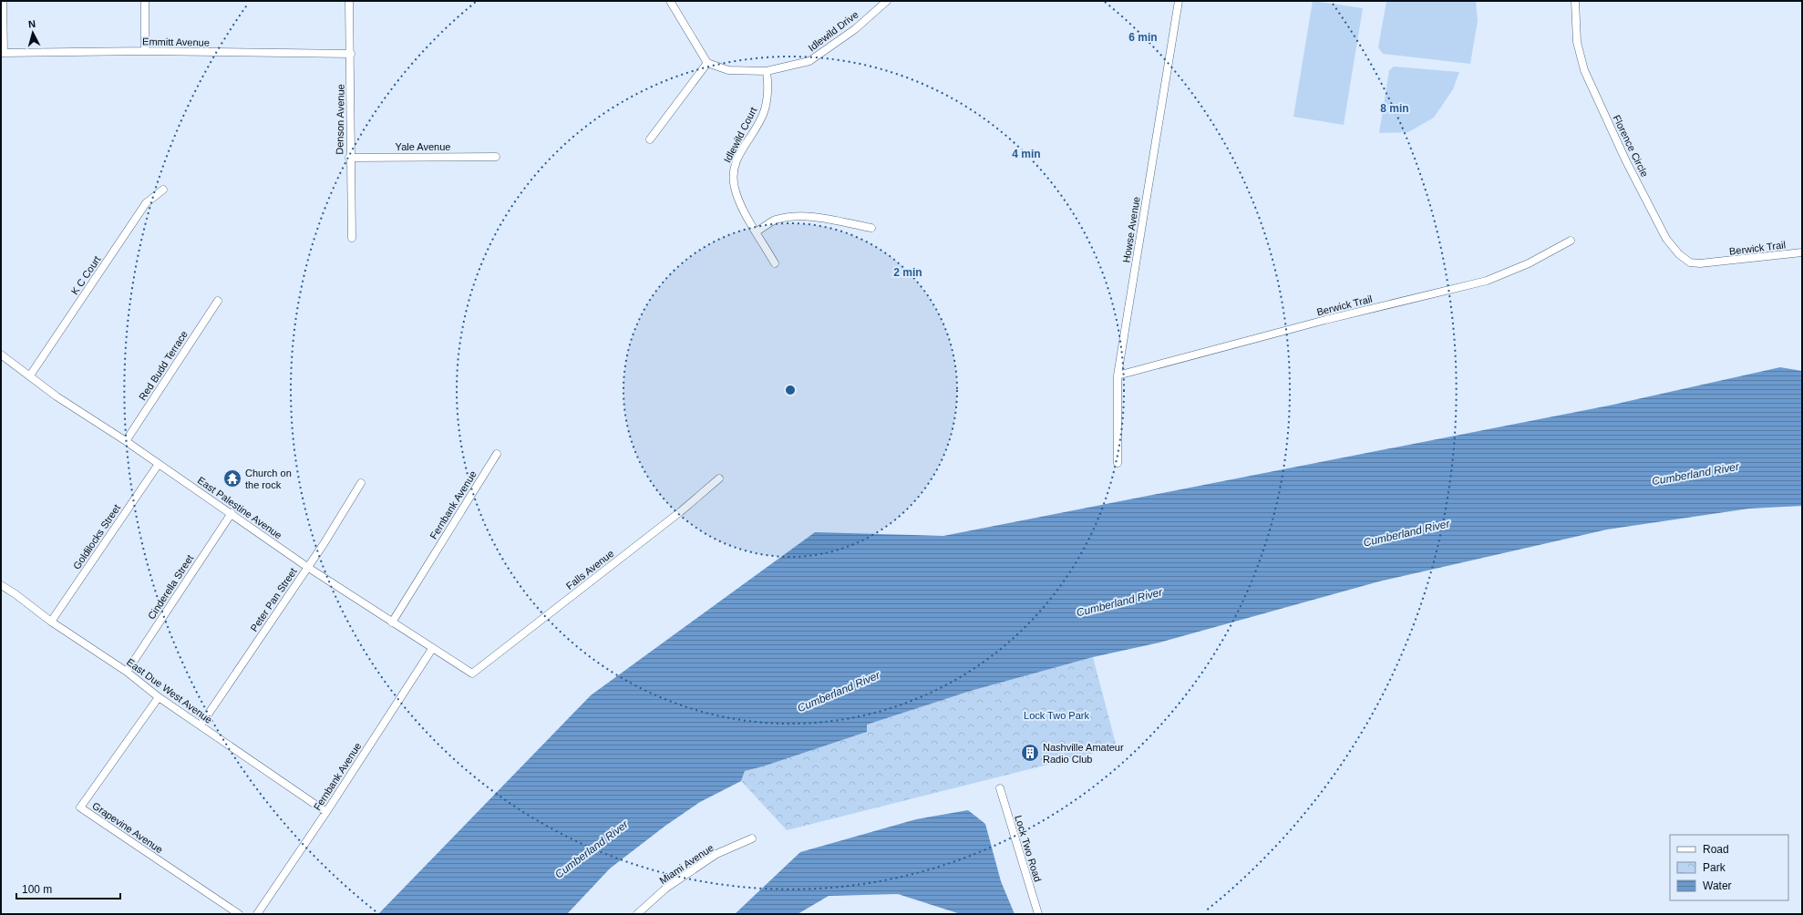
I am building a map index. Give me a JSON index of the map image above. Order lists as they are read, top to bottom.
{
  "streets": {
    "street": [
      "Idlewild Drive",
      "Emmitt Avenue",
      "Denson Avenue",
      "Idlewild Court",
      "Florence Circle",
      "Yale Avenue",
      "Howse Avenue",
      "Berwick Trail",
      "K C Court",
      "Red Budd Terrace",
      "Fernbank Avenue",
      "East Palestine Avenue",
      "Goldilocks Street",
      "Falls Avenue",
      "Cinderella Street",
      "Peter Pan Street",
      "East Due West Avenue",
      "Grapevine Avenue",
      "Lock Two Road",
      "Miami Avenue"
    ]
  },
  "crossings": [
    ["Idlewild Drive", "Idlewild Court"],
    ["Emmitt Avenue", "Denson Avenue"],
    ["Denson Avenue", "Yale Avenue"],
    ["Florence Circle", "Berwick Trail"],
    ["Howse Avenue", "Berwick Trail"],
    ["K C Court", "East Palestine Avenue"],
    ["Red Budd Terrace", "East Palestine Avenue"],
    ["Fernbank Avenue", "East Palestine Avenue"],
    ["Fernbank Avenue", "East Due West Avenue"],
    ["East Palestine Avenue", "Goldilocks Street"],
    ["East Palestine Avenue", "Falls Avenue"],
    ["East Palestine Avenue", "Cinderella Street"],
    ["East Palestine Avenue", "Peter Pan Street"],
    ["Goldilocks Street", "East Due West Avenue"],
    ["Cinderella Street", "East Due West Avenue"],
    ["Peter Pan Street", "East Due West Avenue"],
    ["East Due West Avenue", "Grapevine Avenue"]
  ],
  "water": ["Cumberland River"],
  "parks": ["Lock Two Park"],
  "places": {
    "temple": ["Church on the rock"],
    "building": ["Nashville Amateur Radio Club"]
  },
  "legend": ["Road", "Park", "Water"],
  "scale_bar": "100 m",
  "north": "top",
  "rings": [
    "6 min",
    "8 min",
    "4 min",
    "2 min"
  ]
}
